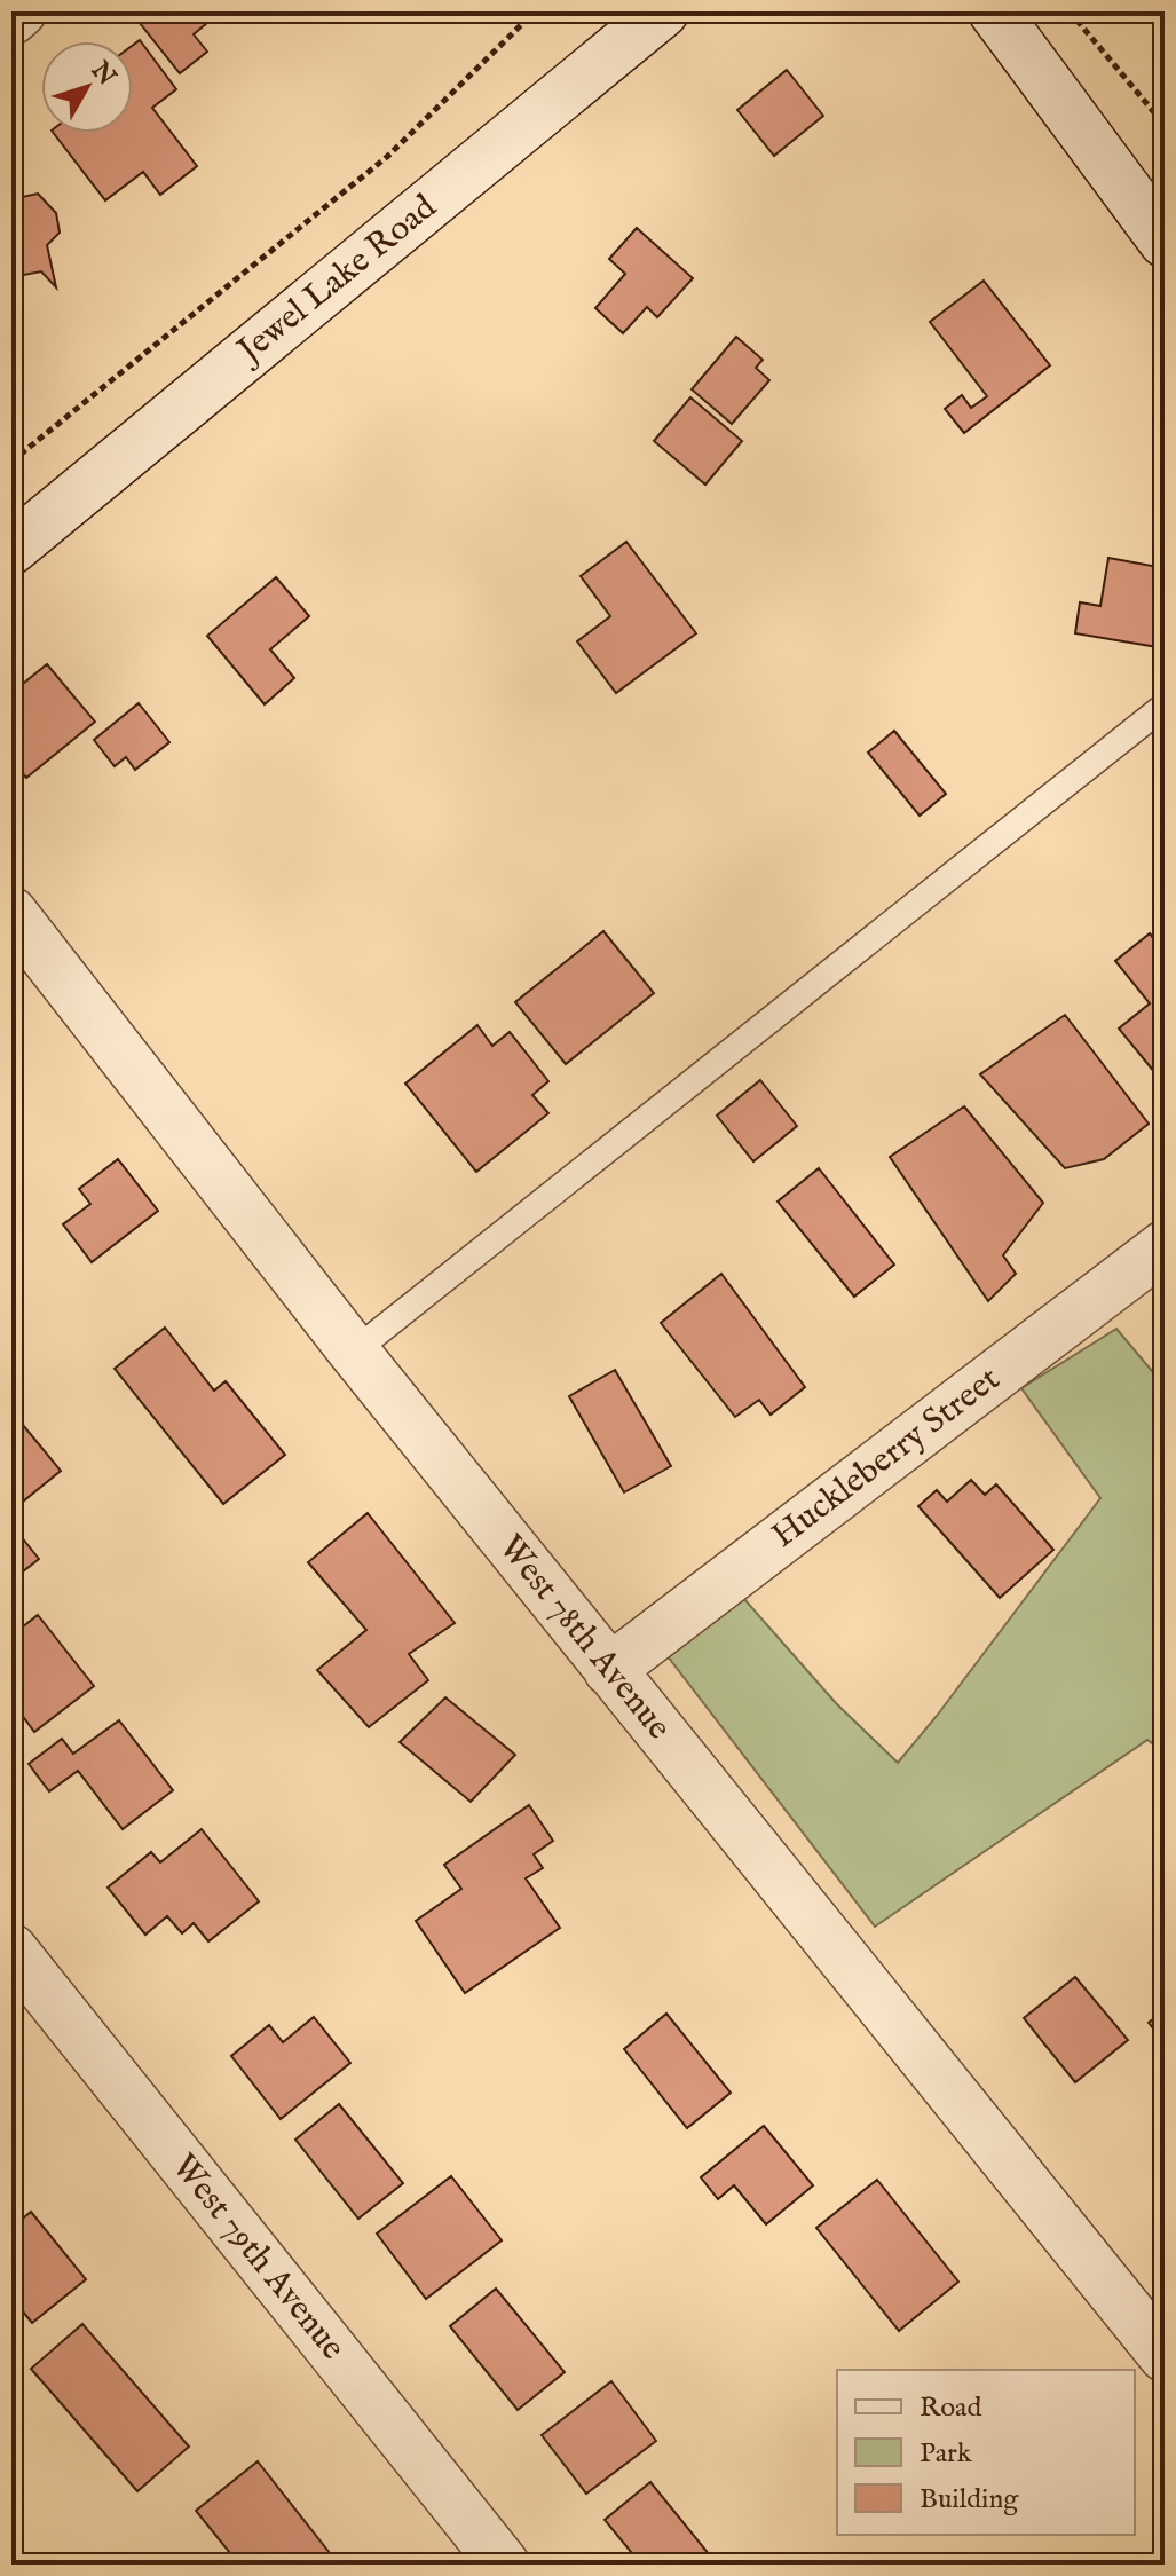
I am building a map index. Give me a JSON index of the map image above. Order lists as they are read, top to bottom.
{
  "streets": {
    "street": [
      "Jewel Lake Road",
      "Huckleberry Street",
      "West 78th Avenue",
      "West 79th Avenue"
    ]
  },
  "crossings": [
    ["Huckleberry Street", "West 78th Avenue"]
  ],
  "legend": ["Road", "Park", "Building"],
  "north": "top right"
}
